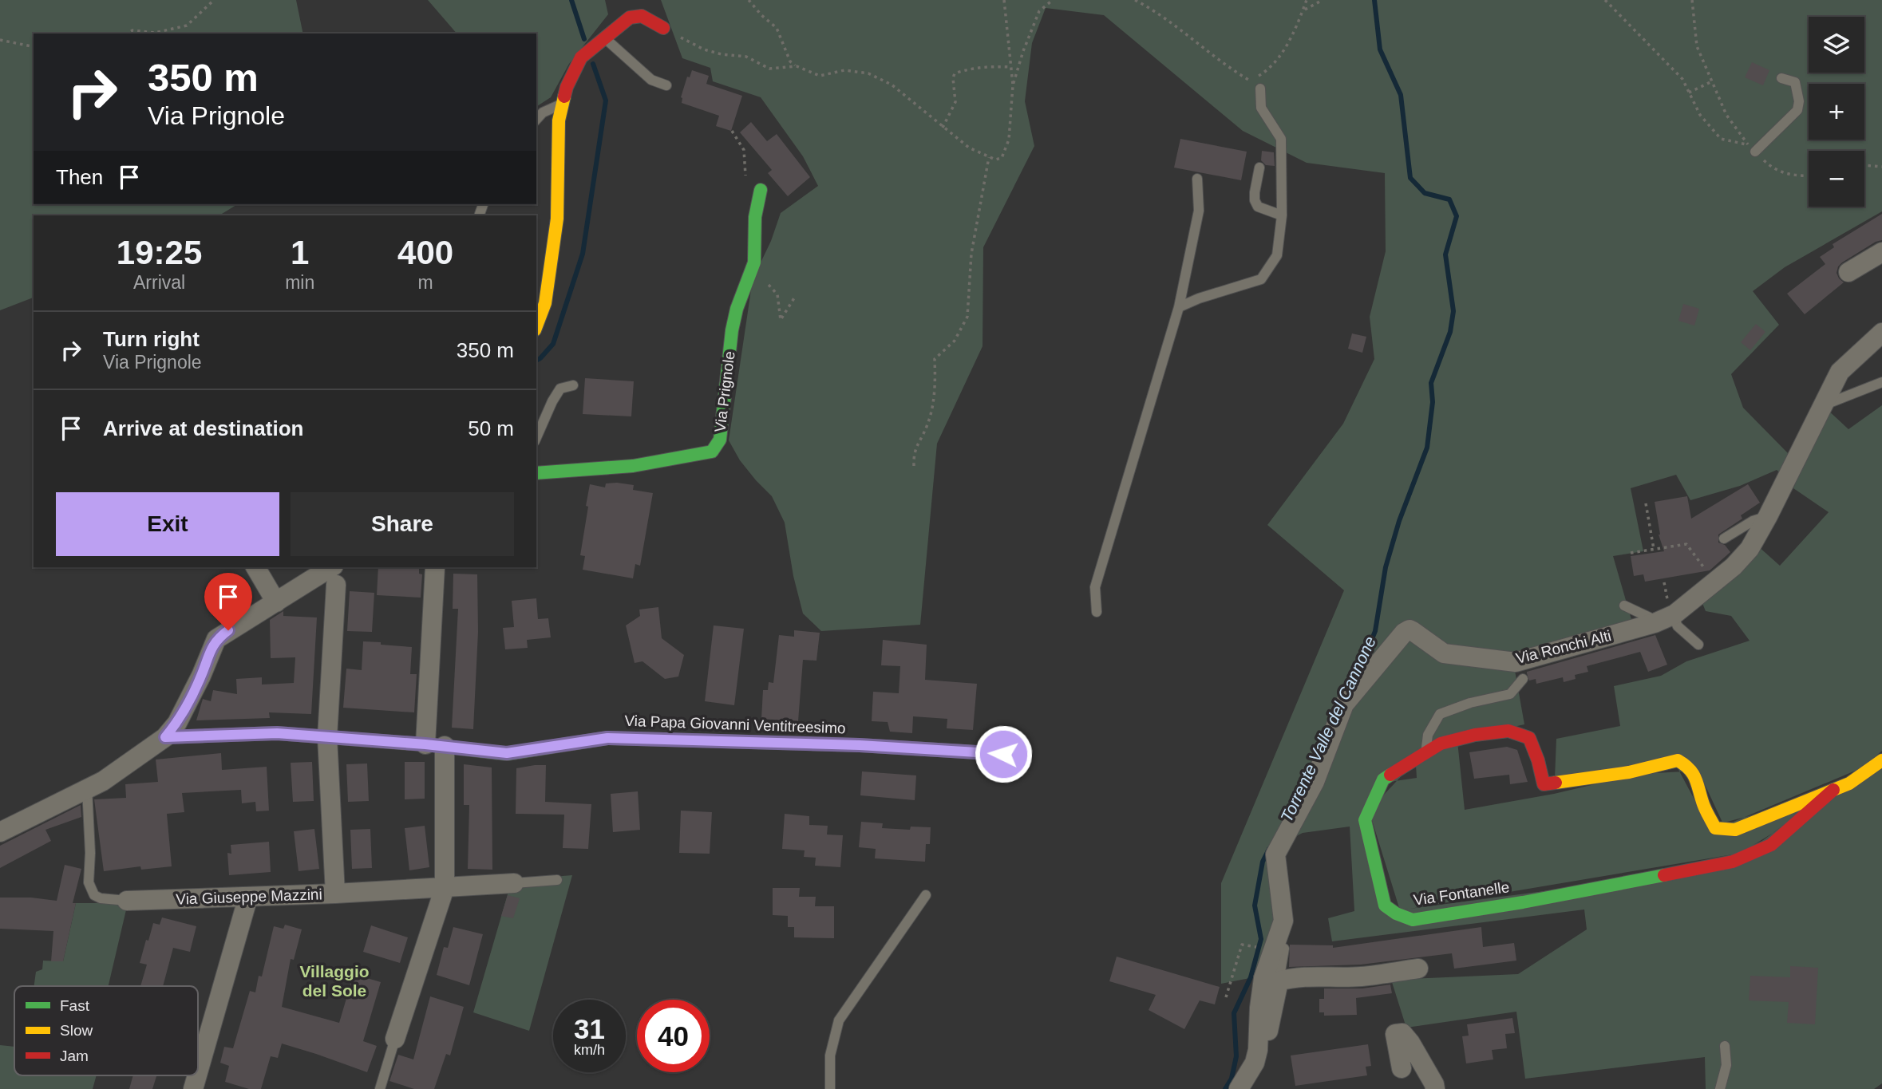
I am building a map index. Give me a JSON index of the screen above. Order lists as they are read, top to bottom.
{
  "streets": {
    "street": [
      "Via Prignole",
      "Via Ronchi Alti",
      "Via Papa Giovanni Ventitreesimo",
      "Via Fontanelle",
      "Via Giuseppe Mazzini"
    ]
  },
  "districts": ["Villaggio del Sole"],
  "water": ["Torrente Valle del Cannone"],
  "legend": ["Fast", "Slow", "Jam"],
  "page": {
    "map_buttons": ["+", "−"],
    "turn": ["350 m", "Via Prignole"],
    "then": "Then",
    "eta": [
      "19:25",
      "Arrival",
      "1",
      "min",
      "400",
      "m"
    ],
    "list": [
      {
        "name": "Turn right",
        "note": "Via Prignole",
        "value": "350 m"
      },
      {
        "name": "Arrive at destination",
        "value": "50 m"
      }
    ],
    "buttons": ["Exit", "Share"],
    "speed": "31 km/h",
    "limit": "40"
  }
}
